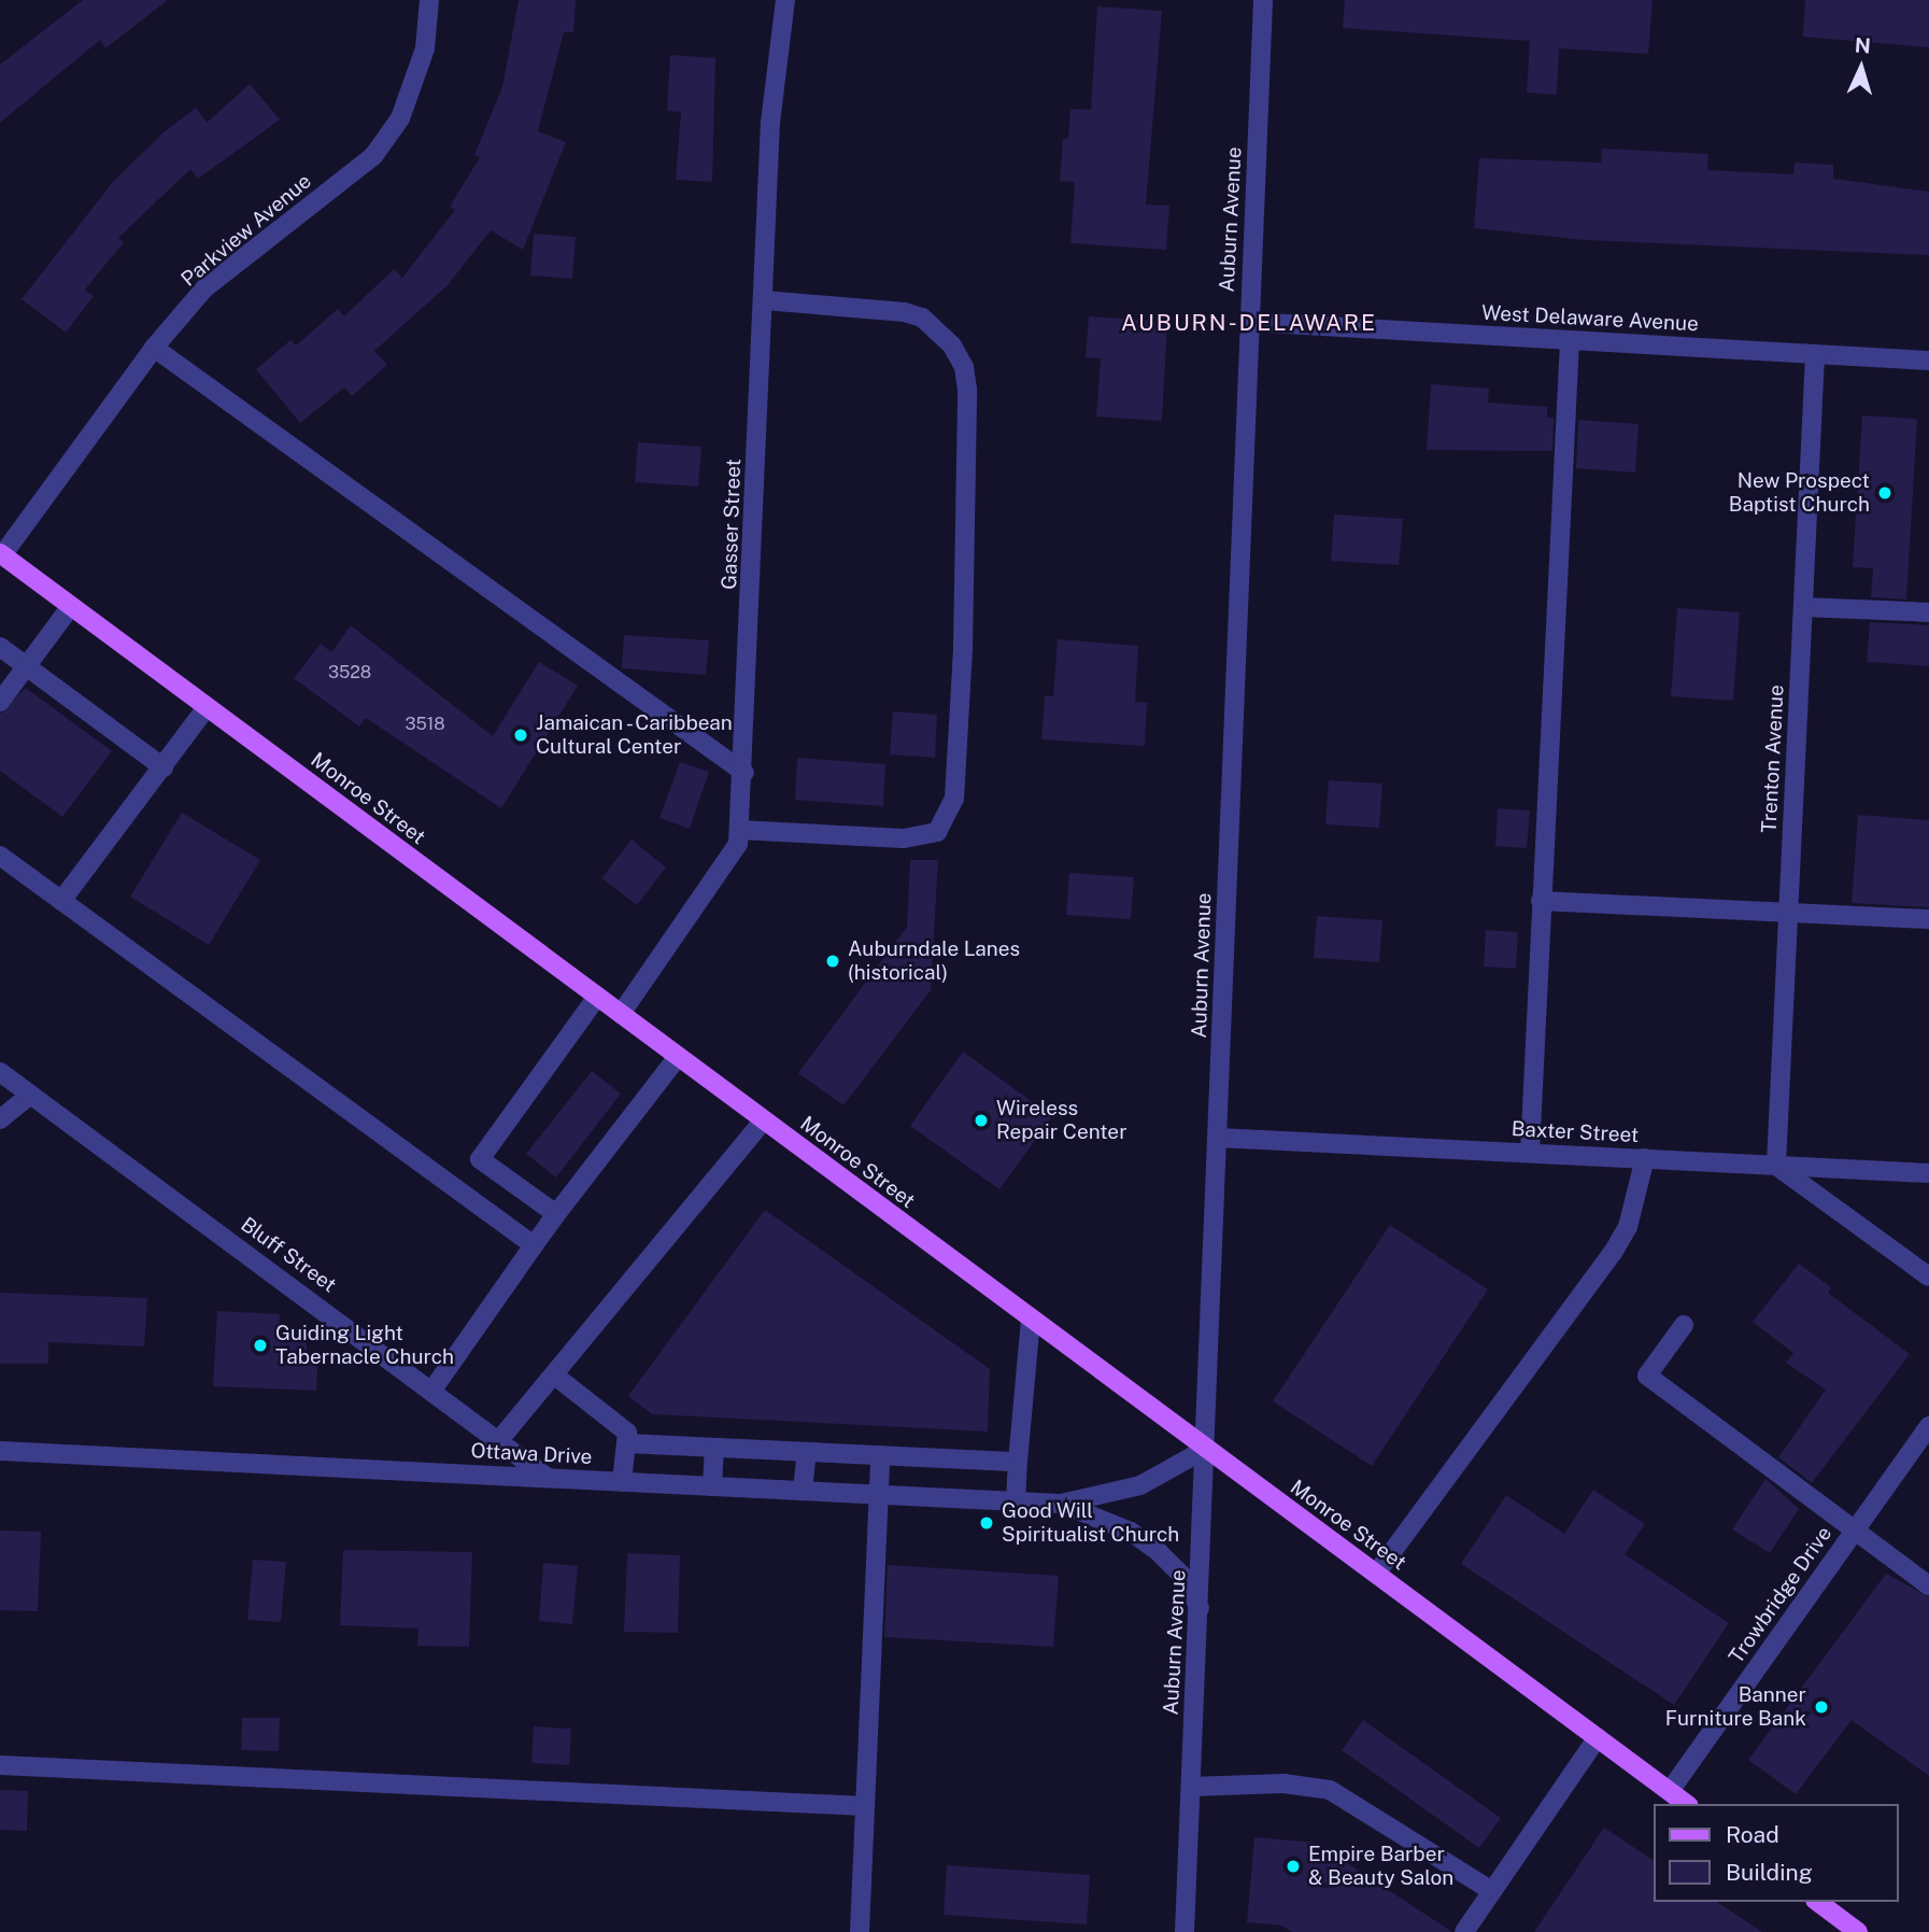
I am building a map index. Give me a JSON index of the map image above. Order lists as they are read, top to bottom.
{
  "streets": {
    "main road": ["Monroe Street"],
    "street": [
      "Auburn Avenue",
      "Parkview Avenue",
      "West Delaware Avenue",
      "Gasser Street",
      "Trenton Avenue",
      "Baxter Street",
      "Bluff Street",
      "Ottawa Drive",
      "Trowbridge Drive"
    ]
  },
  "crossings": [
    ["Auburn Avenue", "West Delaware Avenue"],
    ["Auburn Avenue", "Monroe Street"],
    ["Auburn Avenue", "Baxter Street"],
    ["Auburn Avenue", "Ottawa Drive"],
    ["Parkview Avenue", "Monroe Street"],
    ["West Delaware Avenue", "Trenton Avenue"],
    ["Gasser Street", "Monroe Street"],
    ["Trenton Avenue", "Baxter Street"],
    ["Monroe Street", "Ottawa Drive"],
    ["Monroe Street", "Trowbridge Drive"],
    ["Bluff Street", "Ottawa Drive"]
  ],
  "districts": ["AUBURN-DELAWARE"],
  "places": [
    "New Prospect Baptist Church",
    "Jamaican - Caribbean Cultural Center",
    "Auburndale Lanes (historical)",
    "Wireless Repair Center",
    "Guiding Light Tabernacle Church",
    "Good Will Spiritualist Church",
    "Banner Furniture Bank",
    "Empire Barber & Beauty Salon"
  ],
  "house_numbers": ["3528", "3518"],
  "legend": ["Road", "Building"],
  "north": "top"
}
